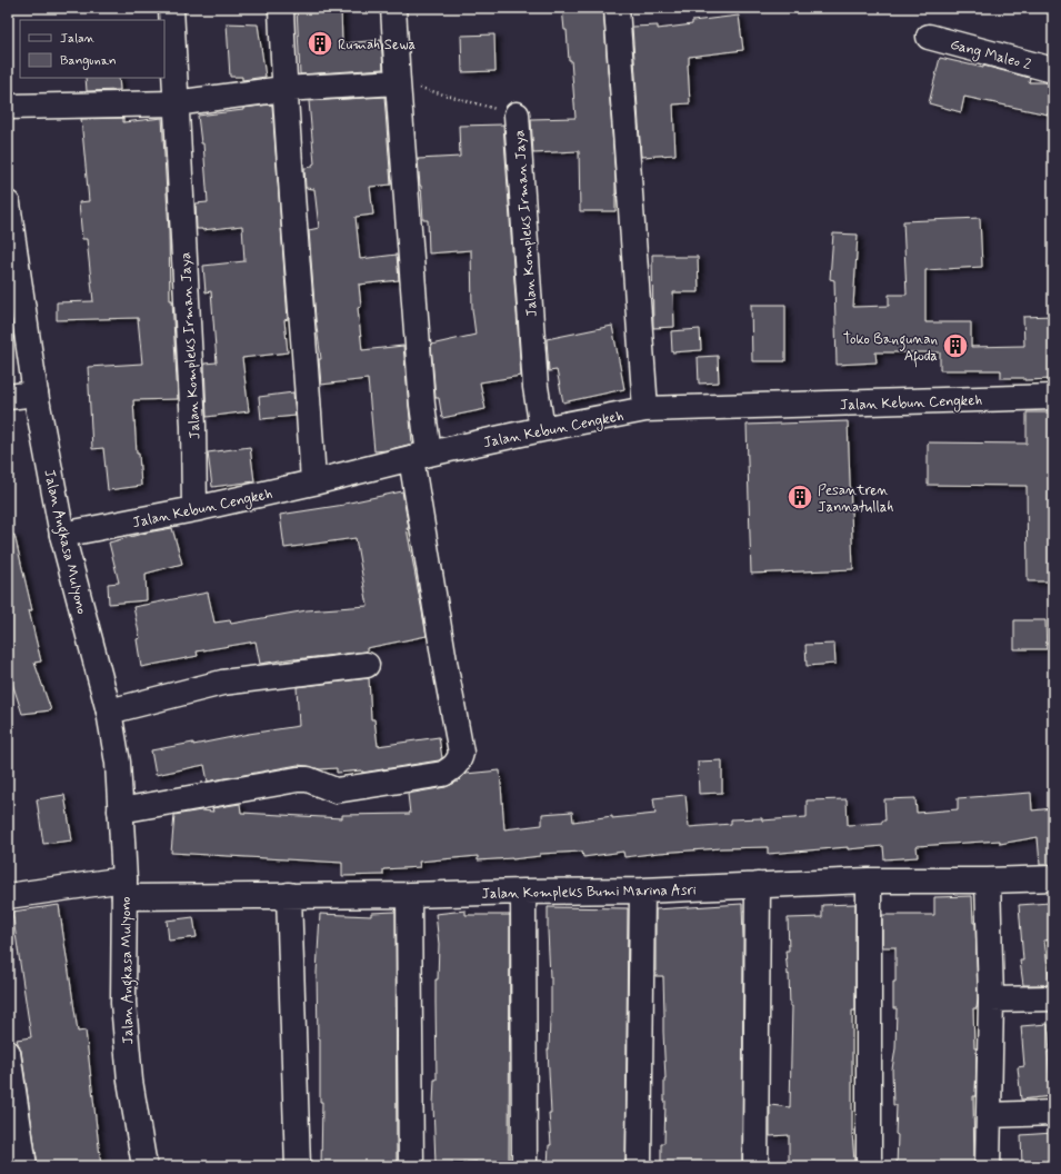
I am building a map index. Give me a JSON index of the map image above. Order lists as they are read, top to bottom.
{
  "streets": {
    "street": [
      "Gang Maleo 2",
      "Jalan Kompleks Irman Jaya",
      "Jalan Kebun Cengkeh",
      "Jalan Angkasa Mulyono",
      "Jalan Kompleks Bumi Marina Asri"
    ]
  },
  "crossings": [
    ["Jalan Kompleks Irman Jaya", "Jalan Kebun Cengkeh"],
    ["Jalan Kebun Cengkeh", "Jalan Angkasa Mulyono"],
    ["Jalan Angkasa Mulyono", "Jalan Kompleks Bumi Marina Asri"]
  ],
  "places": {
    "building": ["Rumah Sewa", "Toko Bangunan Afoda", "Pesantren Jannatullah"]
  },
  "legend": ["Jalan", "Bangunan"]
}
